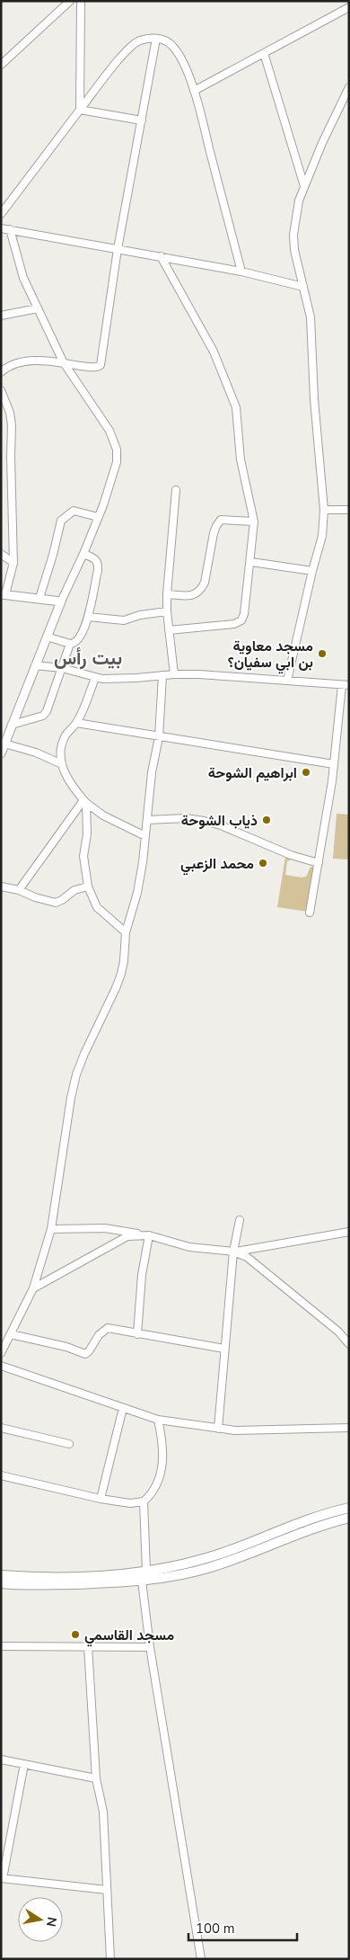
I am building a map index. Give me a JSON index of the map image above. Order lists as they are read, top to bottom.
{
  "districts": ["بيت رأس"],
  "places": [
    "مسجد معاوية بن ابي سفيان؟",
    "ابراهيم الشوحة",
    "ذياب الشوحة",
    "محمد الزعبي",
    "مسجد القاسمي"
  ],
  "scale_bar": "100 m",
  "north": "right"
}
